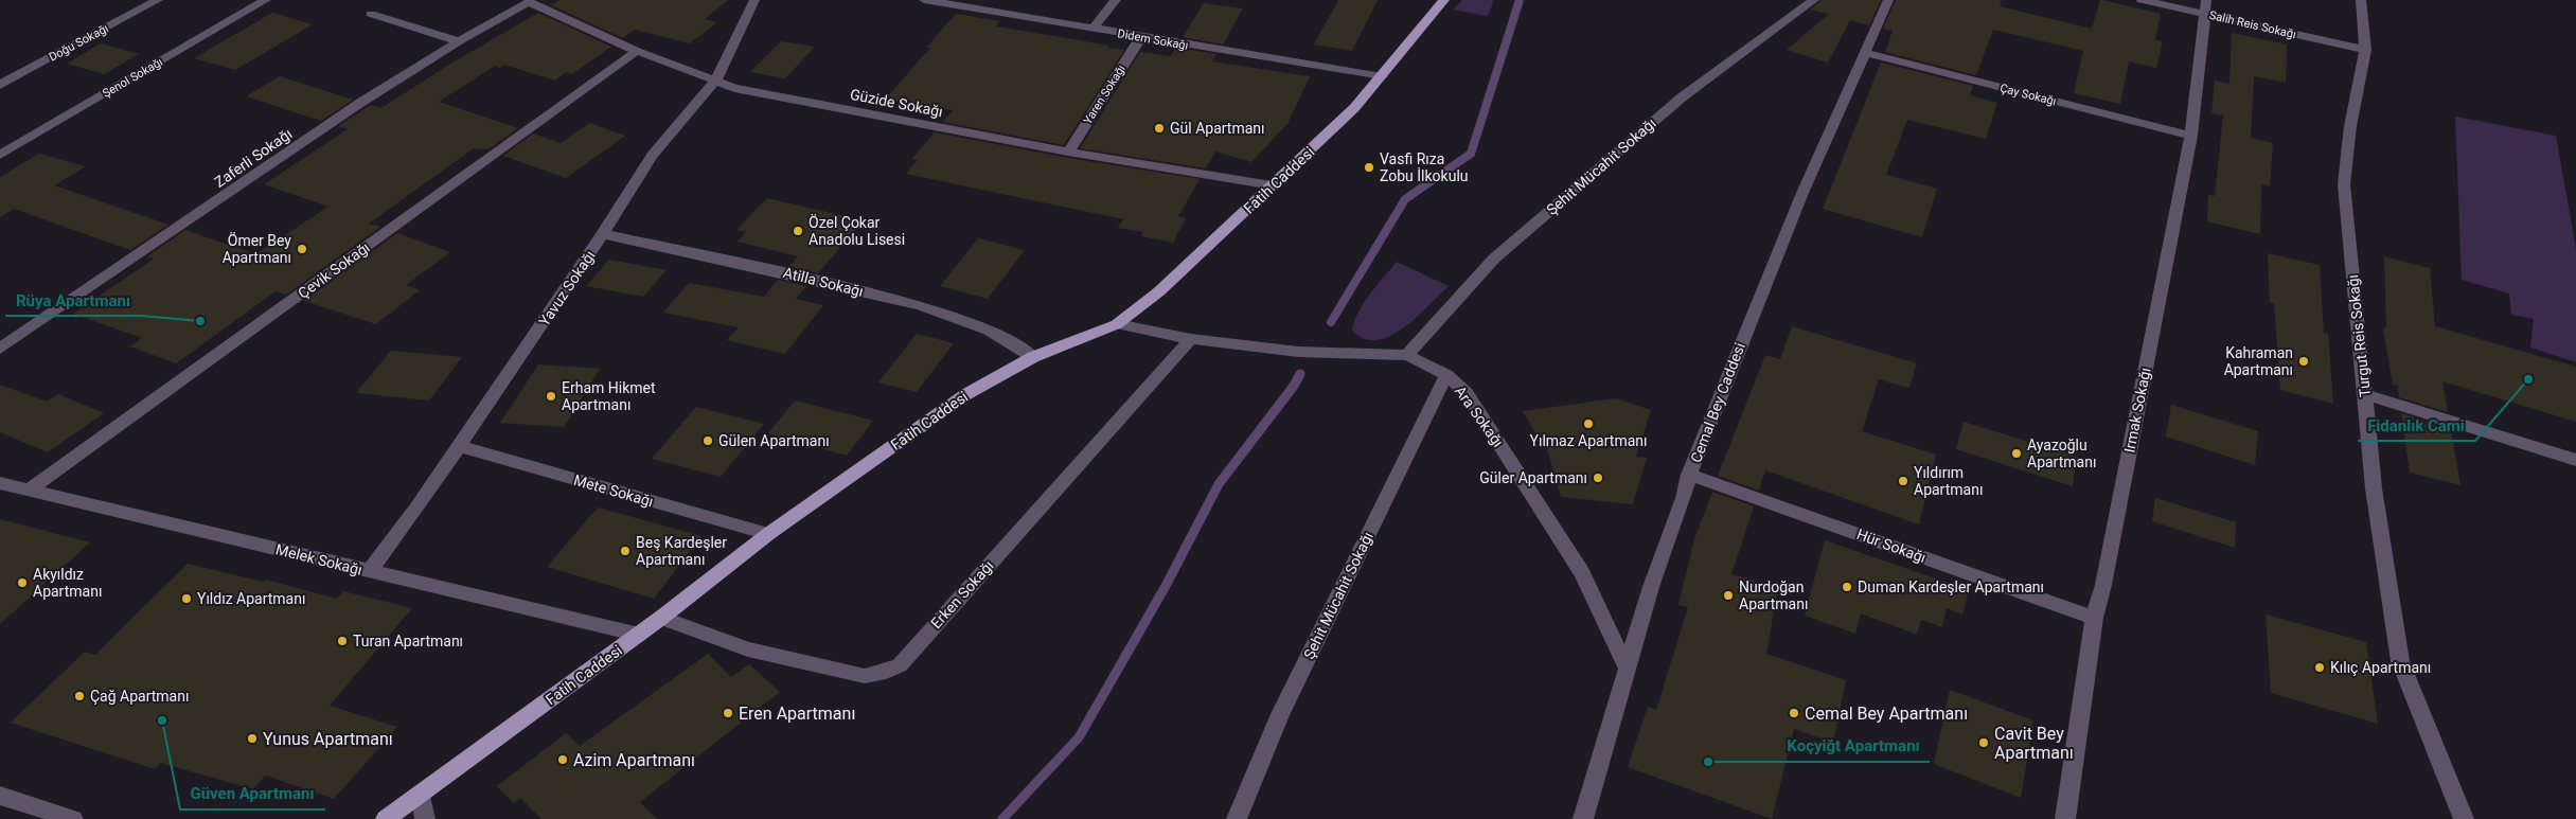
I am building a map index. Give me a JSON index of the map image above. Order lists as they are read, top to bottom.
{
  "streets": {
    "main road": ["Fatih Caddesi"],
    "street": [
      "Salih Reis Sokağı",
      "Didem Sokağı",
      "Doğu Sokağı",
      "Şenol Sokağı",
      "Yaren Sokağı",
      "Çay Sokağı",
      "Güzide Sokağı",
      "Zaferli Sokağı",
      "Şehit Mücahit Sokağı",
      "Çevik Sokağı",
      "Atilla Sokağı",
      "Yavuz Sokağı",
      "Turgut Reis Sokağı",
      "Cemal Bey Caddesi",
      "Irmak Sokağı",
      "Ara Sokağı",
      "Mete Sokağı",
      "Hür Sokağı",
      "Melek Sokağı",
      "Erken Sokağı"
    ]
  },
  "crossings": [
    ["Salih Reis Sokağı", "Turgut Reis Sokağı"],
    ["Salih Reis Sokağı", "Irmak Sokağı"],
    ["Didem Sokağı", "Yaren Sokağı"],
    ["Didem Sokağı", "Fatih Caddesi"],
    ["Yaren Sokağı", "Güzide Sokağı"],
    ["Çay Sokağı", "Cemal Bey Caddesi"],
    ["Çay Sokağı", "Irmak Sokağı"],
    ["Güzide Sokağı", "Zaferli Sokağı"],
    ["Güzide Sokağı", "Fatih Caddesi"],
    ["Güzide Sokağı", "Çevik Sokağı"],
    ["Güzide Sokağı", "Yavuz Sokağı"],
    ["Şehit Mücahit Sokağı", "Ara Sokağı"],
    ["Fatih Caddesi", "Atilla Sokağı"],
    ["Fatih Caddesi", "Ara Sokağı"],
    ["Fatih Caddesi", "Mete Sokağı"],
    ["Fatih Caddesi", "Melek Sokağı"],
    ["Fatih Caddesi", "Erken Sokağı"],
    ["Çevik Sokağı", "Melek Sokağı"],
    ["Atilla Sokağı", "Yavuz Sokağı"],
    ["Yavuz Sokağı", "Mete Sokağı"],
    ["Yavuz Sokağı", "Melek Sokağı"],
    ["Cemal Bey Caddesi", "Ara Sokağı"],
    ["Cemal Bey Caddesi", "Hür Sokağı"],
    ["Irmak Sokağı", "Hür Sokağı"],
    ["Ara Sokağı", "Erken Sokağı"]
  ],
  "places": [
    "Gül Apartmanı",
    "Vasfi Rıza Zobu İlkokulu",
    "Özel Çokar Anadolu Lisesi",
    "Ömer Bey Apartmanı",
    "Rüya Apartmanı",
    "Kahraman Apartmanı",
    "Fidanlık Cami",
    "Erham Hikmet Apartmanı",
    "Yılmaz Apartmanı",
    "Gülen Apartmanı",
    "Ayazoğlu Apartmanı",
    "Güler Apartmanı",
    "Yıldırım Apartmanı",
    "Beş Kardeşler Apartmanı",
    "Akyıldız Apartmanı",
    "Duman Kardeşler Apartmanı",
    "Nurdoğan Apartmanı",
    "Yıldız Apartmanı",
    "Turan Apartmanı",
    "Kılıç Apartmanı",
    "Çağ Apartmanı",
    "Eren Apartmanı",
    "Cemal Bey Apartmanı",
    "Güven Apartmanı",
    "Yunus Apartmanı",
    "Cavit Bey Apartmanı",
    "Azim Apartmanı",
    "Koçyiğt Apartmanı"
  ]
}
